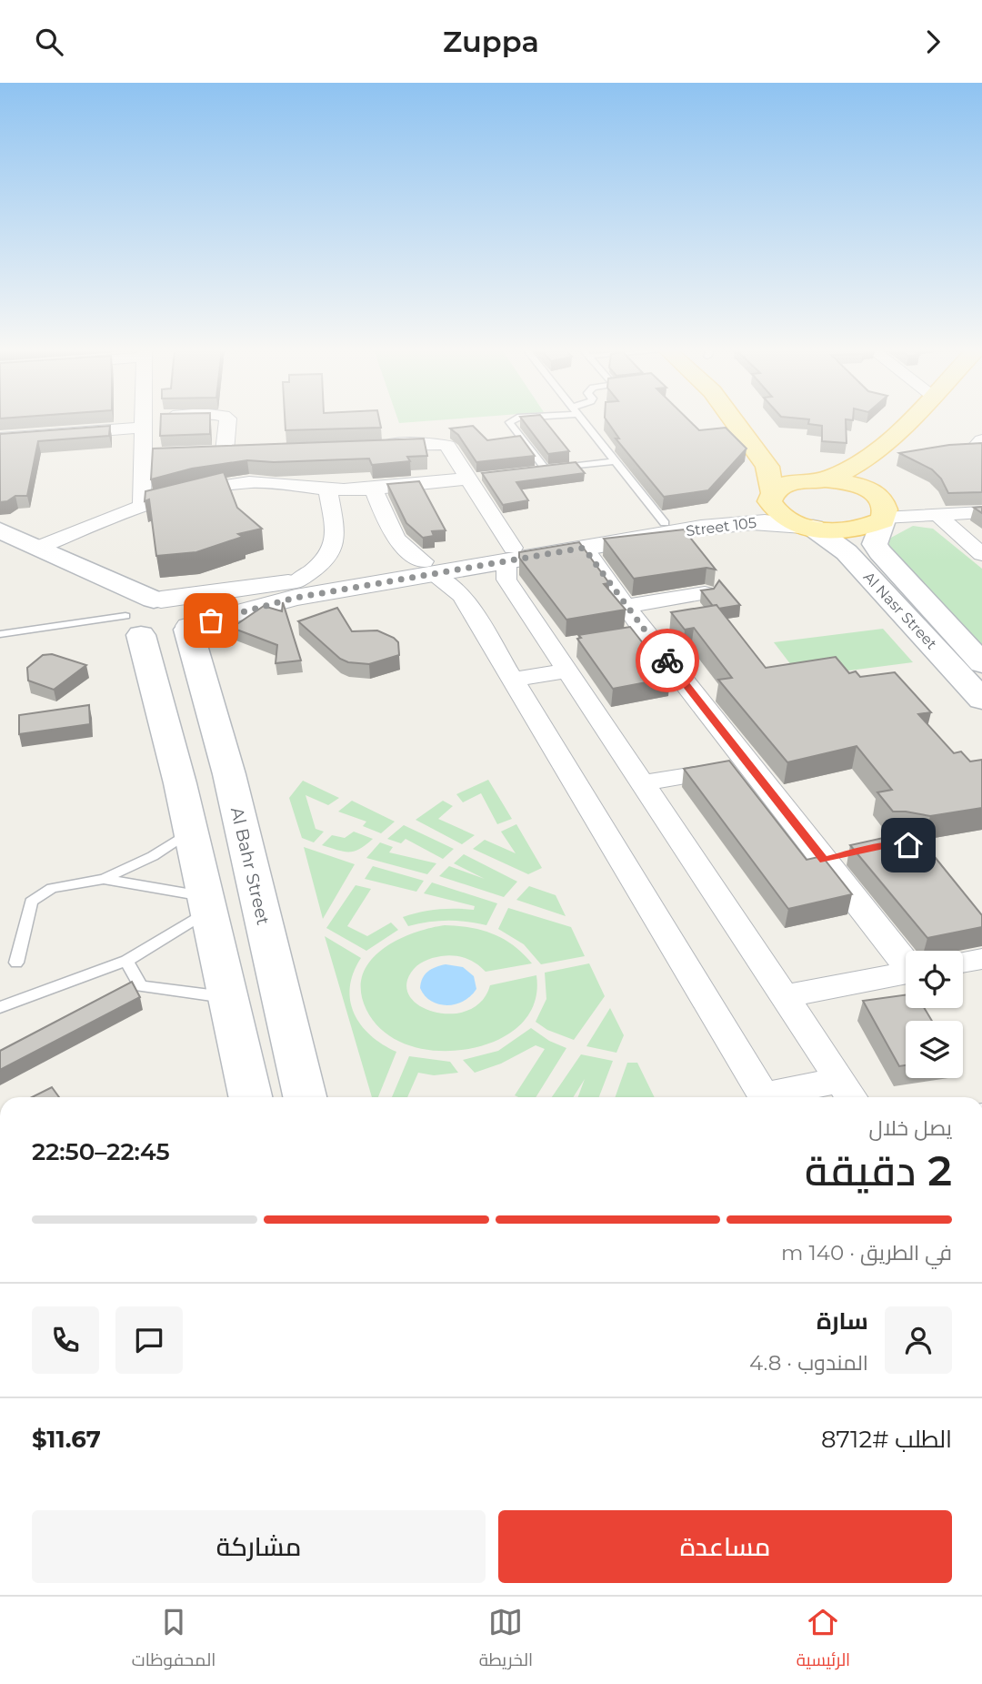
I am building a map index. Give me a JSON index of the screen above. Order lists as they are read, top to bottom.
{
  "streets": {
    "main road": ["Al Nasr Street", "Al Bahr Street"],
    "street": ["Street 105"]
  },
  "crossings": [
    ["Street 105", "Al Nasr Street"],
    ["Street 105", "Al Bahr Street"]
  ],
  "page": {
    "header": "Zuppa",
    "heading": ["2 دقيقة", "يصل خلال", "22:45–22:50"],
    "panel": [
      "سارة",
      "المندوب · 4.8",
      "الطلب #8712",
      "$11.67"
    ],
    "bar": "في الطريق · 140 m",
    "buttons": ["مساعدة", "مشاركة"],
    "tabs": ["الرئيسية", "الخريطة", "المحفوظات"]
  }
}
